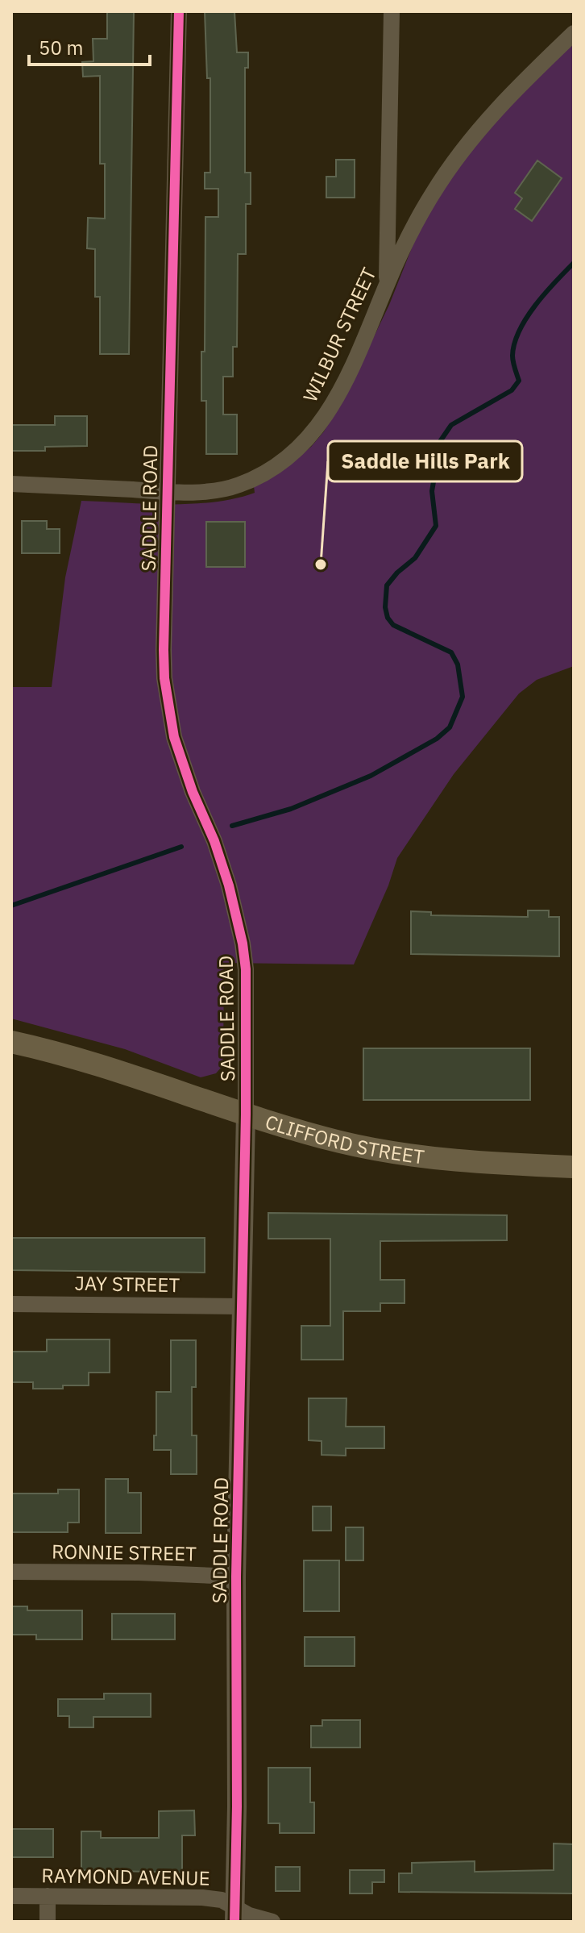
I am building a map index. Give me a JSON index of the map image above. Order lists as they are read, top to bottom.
{
  "streets": {
    "main road": ["CLIFFORD STREET"],
    "street": [
      "WILBUR STREET",
      "SADDLE ROAD",
      "JAY STREET",
      "RONNIE STREET",
      "RAYMOND AVENUE"
    ]
  },
  "crossings": [
    ["WILBUR STREET", "SADDLE ROAD"],
    ["SADDLE ROAD", "CLIFFORD STREET"],
    ["SADDLE ROAD", "JAY STREET"],
    ["SADDLE ROAD", "RONNIE STREET"],
    ["SADDLE ROAD", "RAYMOND AVENUE"]
  ],
  "places": ["Saddle Hills Park"],
  "scale_bar": "50 m"
}
